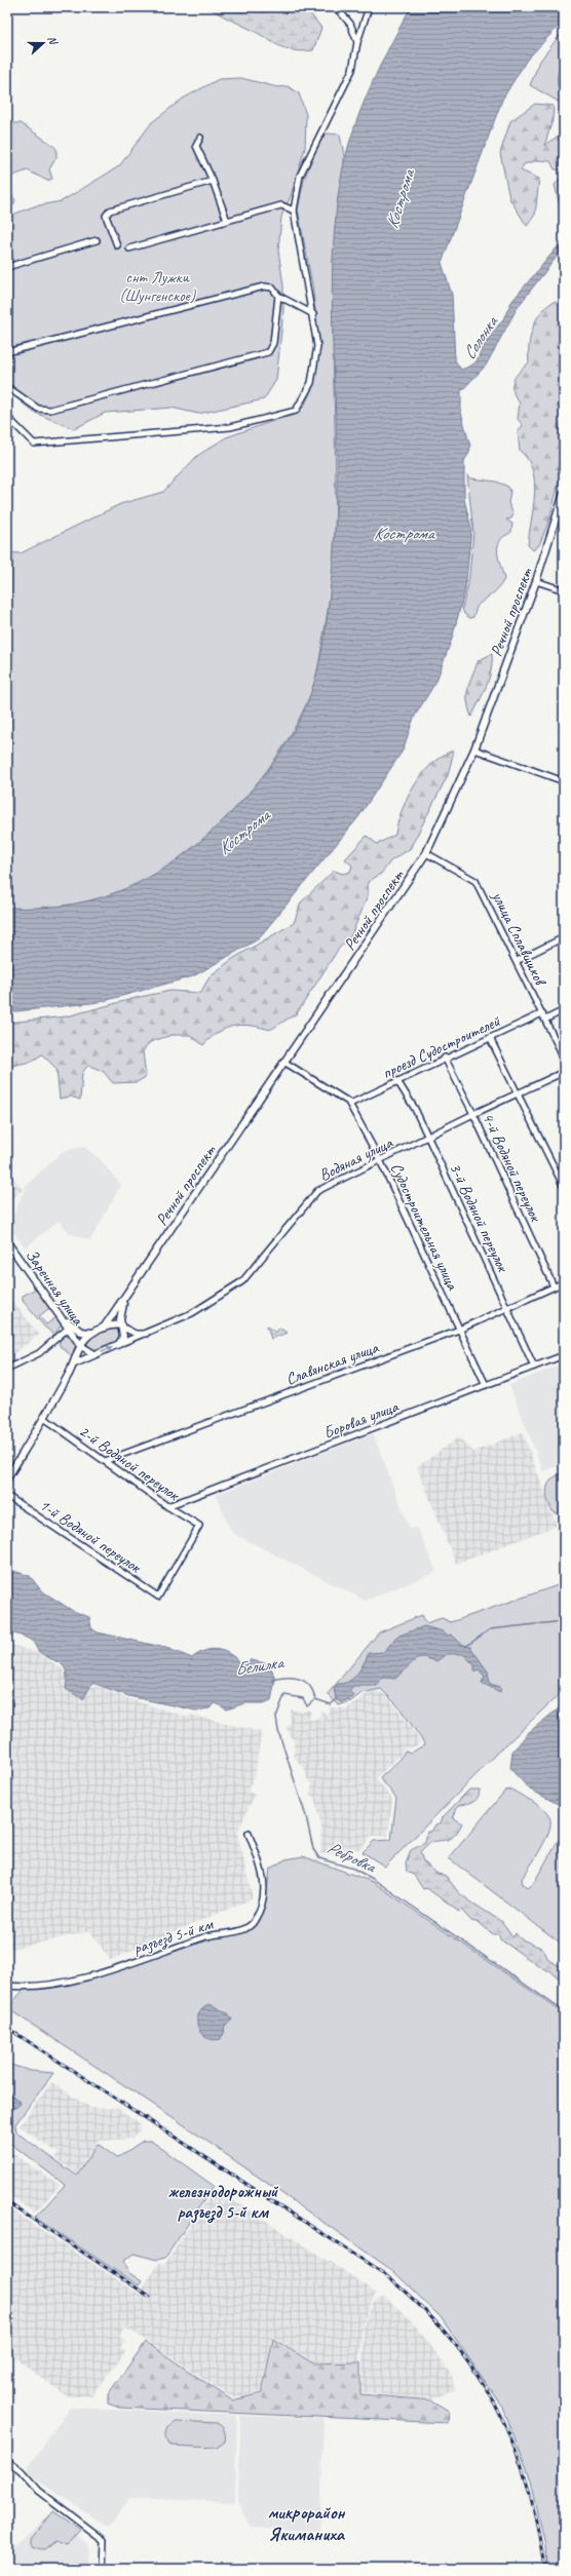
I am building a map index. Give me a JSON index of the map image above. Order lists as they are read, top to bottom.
{
  "streets": {
    "street": [
      "Речной проспект",
      "улица Сплавщиков",
      "проезд Судостроителей",
      "Водяная улица",
      "4-й Водяной переулок",
      "3-й Водяной переулок",
      "Судостроительная улица",
      "Заречная улица",
      "Славянская улица",
      "Боровая улица",
      "2-й Водяной переулок",
      "1-й Водяной переулок",
      "разъезд 5-й км"
    ]
  },
  "crossings": [
    ["Речной проспект", "улица Сплавщиков"],
    ["Речной проспект", "Судостроительная улица"],
    ["улица Сплавщиков", "проезд Судостроителей"],
    ["проезд Судостроителей", "4-й Водяной переулок"],
    ["проезд Судостроителей", "3-й Водяной переулок"],
    ["проезд Судостроителей", "Судостроительная улица"],
    ["Водяная улица", "4-й Водяной переулок"],
    ["Водяная улица", "3-й Водяной переулок"],
    ["Водяная улица", "Судостроительная улица"],
    ["4-й Водяной переулок", "Славянская улица"],
    ["3-й Водяной переулок", "Славянская улица"],
    ["3-й Водяной переулок", "Боровая улица"],
    ["Судостроительная улица", "Славянская улица"],
    ["Судостроительная улица", "Боровая улица"],
    ["Славянская улица", "2-й Водяной переулок"],
    ["Боровая улица", "2-й Водяной переулок"],
    ["2-й Водяной переулок", "1-й Водяной переулок"]
  ],
  "districts": ["железнодорожный разъезд 5-й км", "микрорайон Якиманиха"],
  "water": [
    "Кострома",
    "Солонка",
    "Белилка",
    "Ребровка"
  ],
  "parks": ["снт Лужки (Шунгенское)"],
  "north": "right"
}
